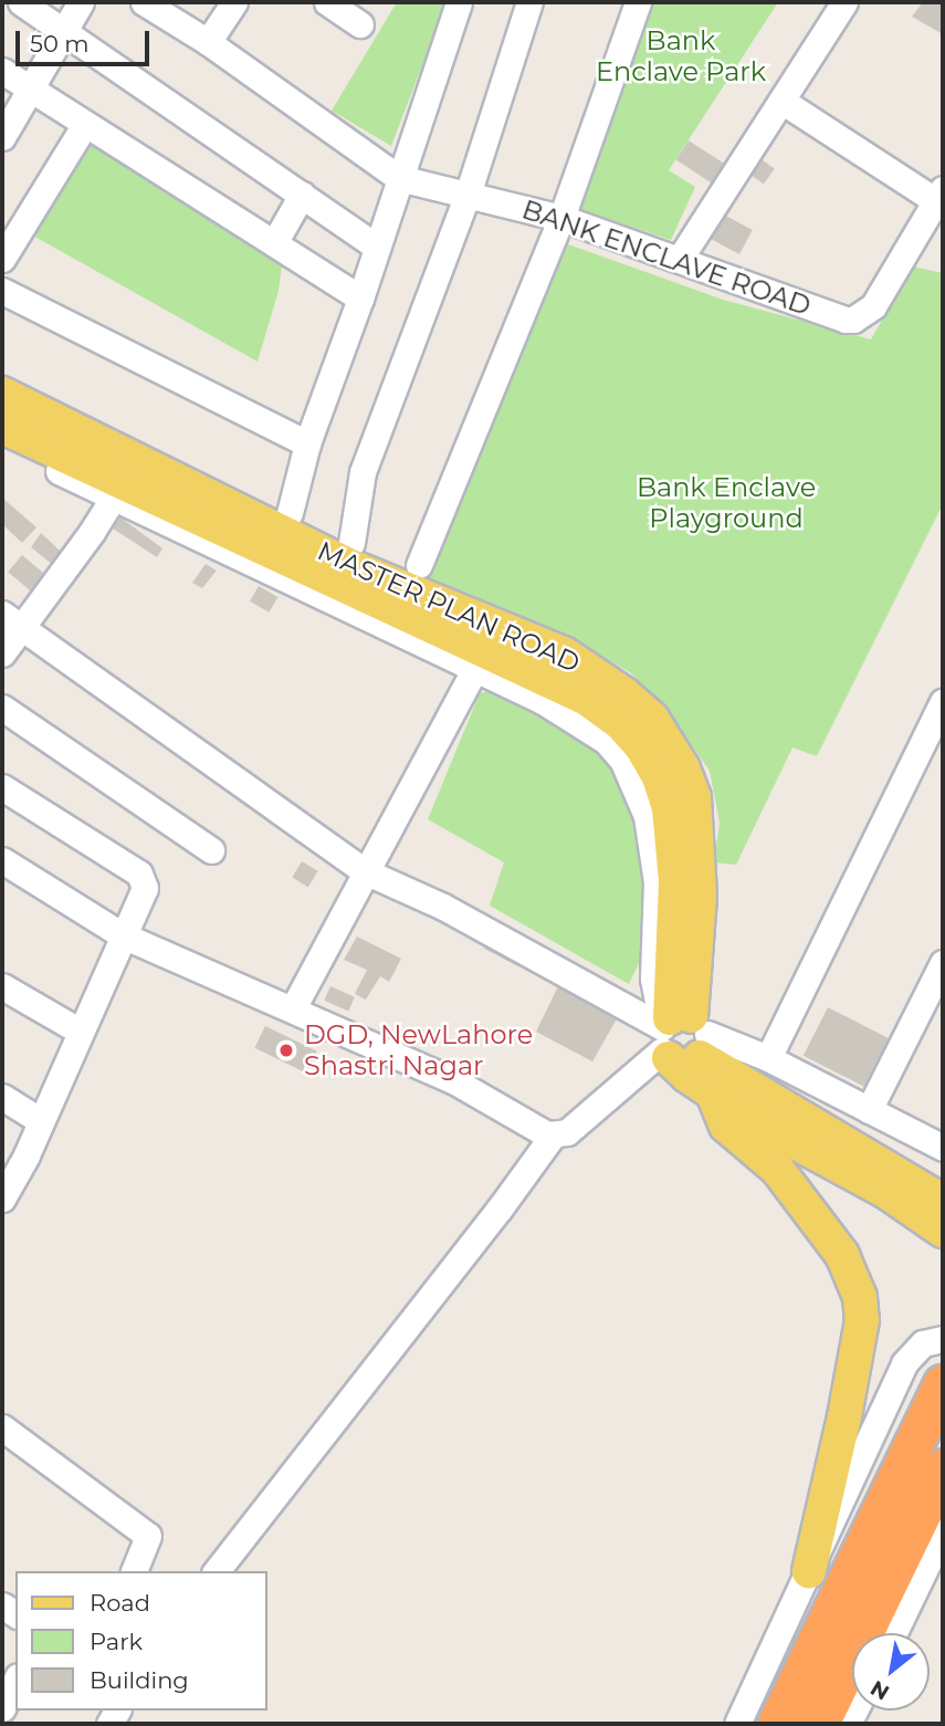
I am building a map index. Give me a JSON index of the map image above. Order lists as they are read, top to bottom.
{
  "streets": {
    "main road": ["MASTER PLAN ROAD"],
    "street": ["BANK ENCLAVE ROAD"]
  },
  "parks": ["Bank Enclave Park", "Bank Enclave Playground"],
  "places": ["DGD, NewLahore Shastri Nagar"],
  "legend": ["Road", "Park", "Building"],
  "scale_bar": "50 m",
  "north": "bottom left"
}
